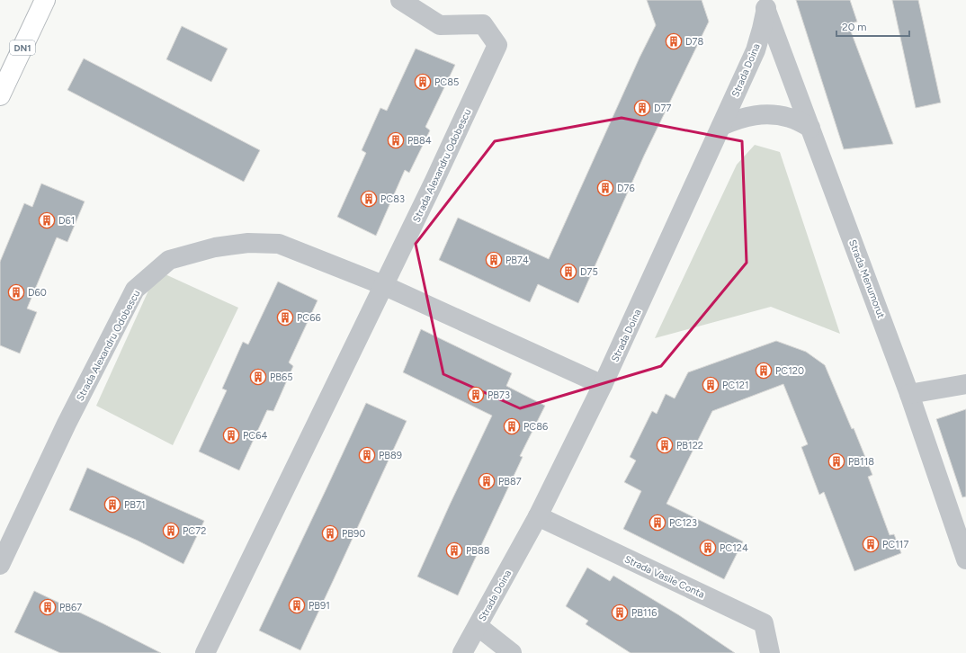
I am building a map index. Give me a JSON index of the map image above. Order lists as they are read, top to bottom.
{
  "streets": {
    "main road": ["DN1"],
    "street": [
      "Strada Doina",
      "Strada Alexandru Odobescu",
      "Strada Menumorut",
      "Strada Vasile Conta"
    ]
  },
  "crossings": [
    ["Strada Doina", "Strada Alexandru Odobescu"],
    ["Strada Doina", "Strada Menumorut"],
    ["Strada Doina", "Strada Vasile Conta"]
  ],
  "places": {
    "building": [
      "D78",
      "PC85",
      "D77",
      "PB84",
      "D76",
      "PC83",
      "D61",
      "PB74",
      "D75",
      "D60",
      "PC66",
      "PC120",
      "PB65",
      "PC121",
      "PB73",
      "PC86",
      "PC64",
      "PB122",
      "PB89",
      "PB118",
      "PB87",
      "PB71",
      "PC123",
      "PC72",
      "PB90",
      "PC117",
      "PC124",
      "PB88",
      "PB91",
      "PB67",
      "PB116"
    ]
  },
  "scale_bar": "20 m"
}
